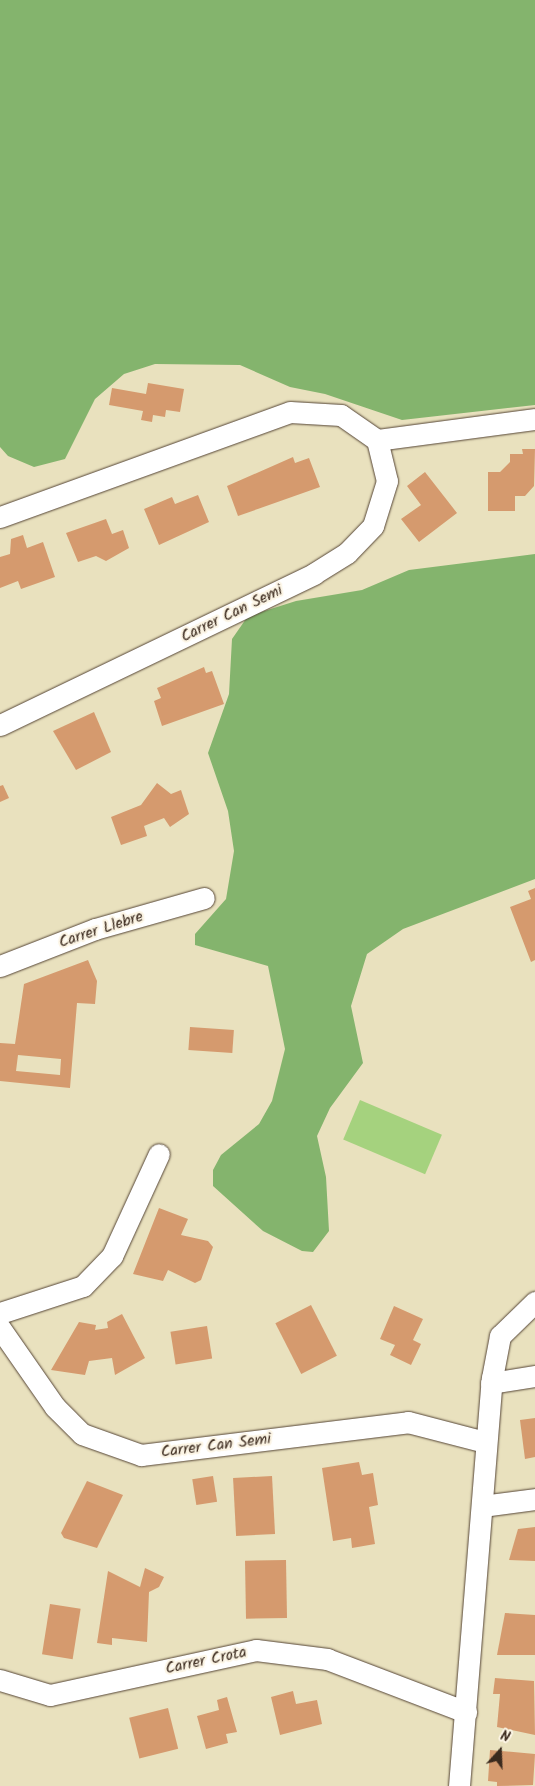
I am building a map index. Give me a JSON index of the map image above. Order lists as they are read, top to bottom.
{
  "streets": {
    "street": ["Carrer Can Semi", "Carrer Llebre", "Carrer Crota"]
  },
  "north": "top"
}
